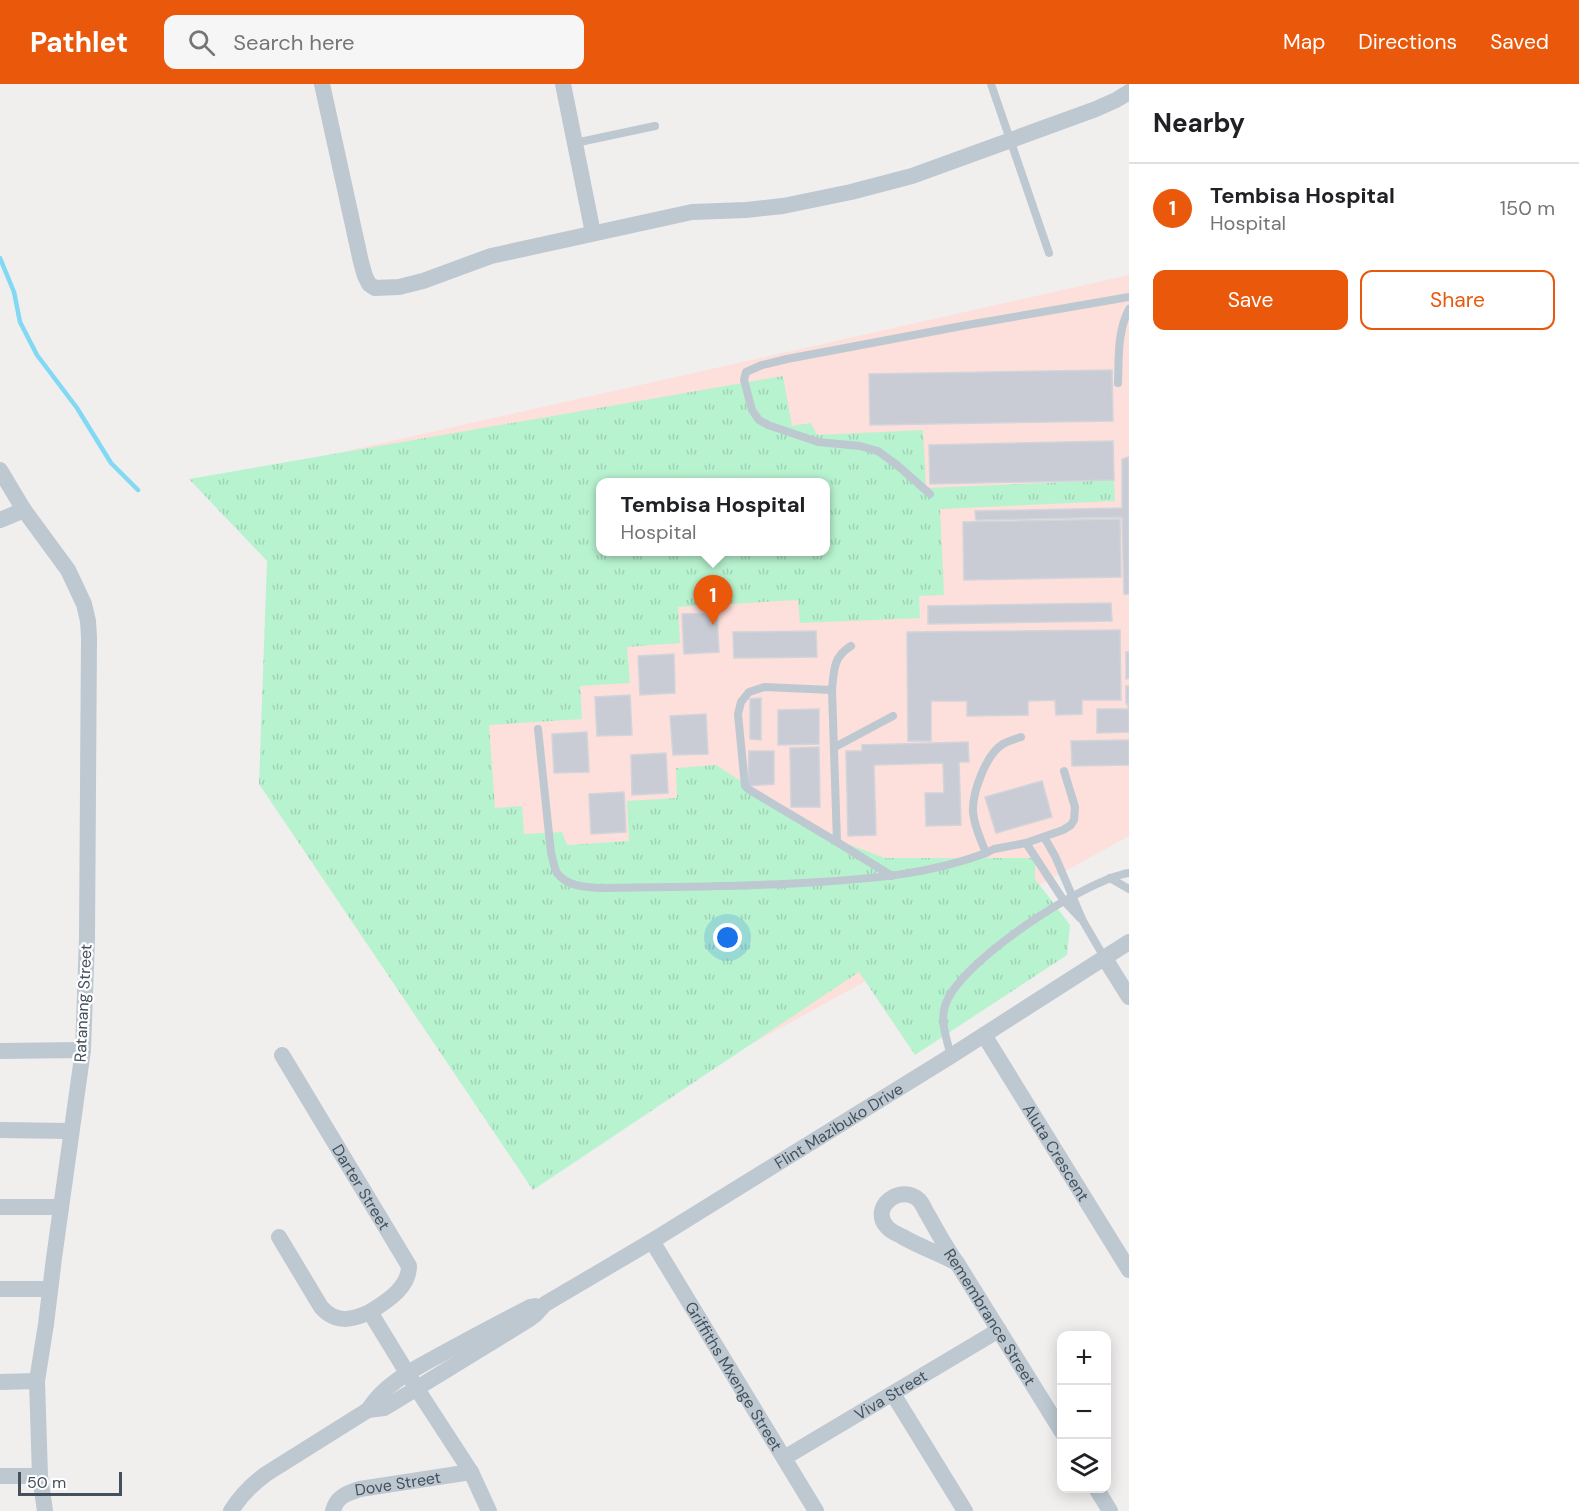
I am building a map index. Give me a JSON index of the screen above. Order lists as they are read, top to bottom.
{
  "streets": {
    "street": [
      "Ratanang Street",
      "Flint Mazibuko Drive",
      "Aluta Crescent",
      "Darter Street",
      "Remembrance Street",
      "Griffiths Mxenge Street",
      "Viva Street",
      "Dove Street"
    ]
  },
  "crossings": [
    ["Flint Mazibuko Drive", "Aluta Crescent"],
    ["Flint Mazibuko Drive", "Griffiths Mxenge Street"],
    ["Remembrance Street", "Viva Street"],
    ["Griffiths Mxenge Street", "Viva Street"]
  ],
  "scale_bar": "50 m",
  "page": {
    "header": "Pathlet",
    "search": "Search here",
    "nav": ["Map", "Directions", "Saved"],
    "heading": "Nearby",
    "list": [
      {
        "mark": "1",
        "name": "Tembisa Hospital",
        "note": "Hospital",
        "value": "150 m"
      }
    ],
    "buttons": ["Save", "Share"],
    "popup": ["Tembisa Hospital", "Hospital"],
    "pins": "1",
    "map_buttons": ["+", "−"],
    "scale": "50 m"
  }
}
